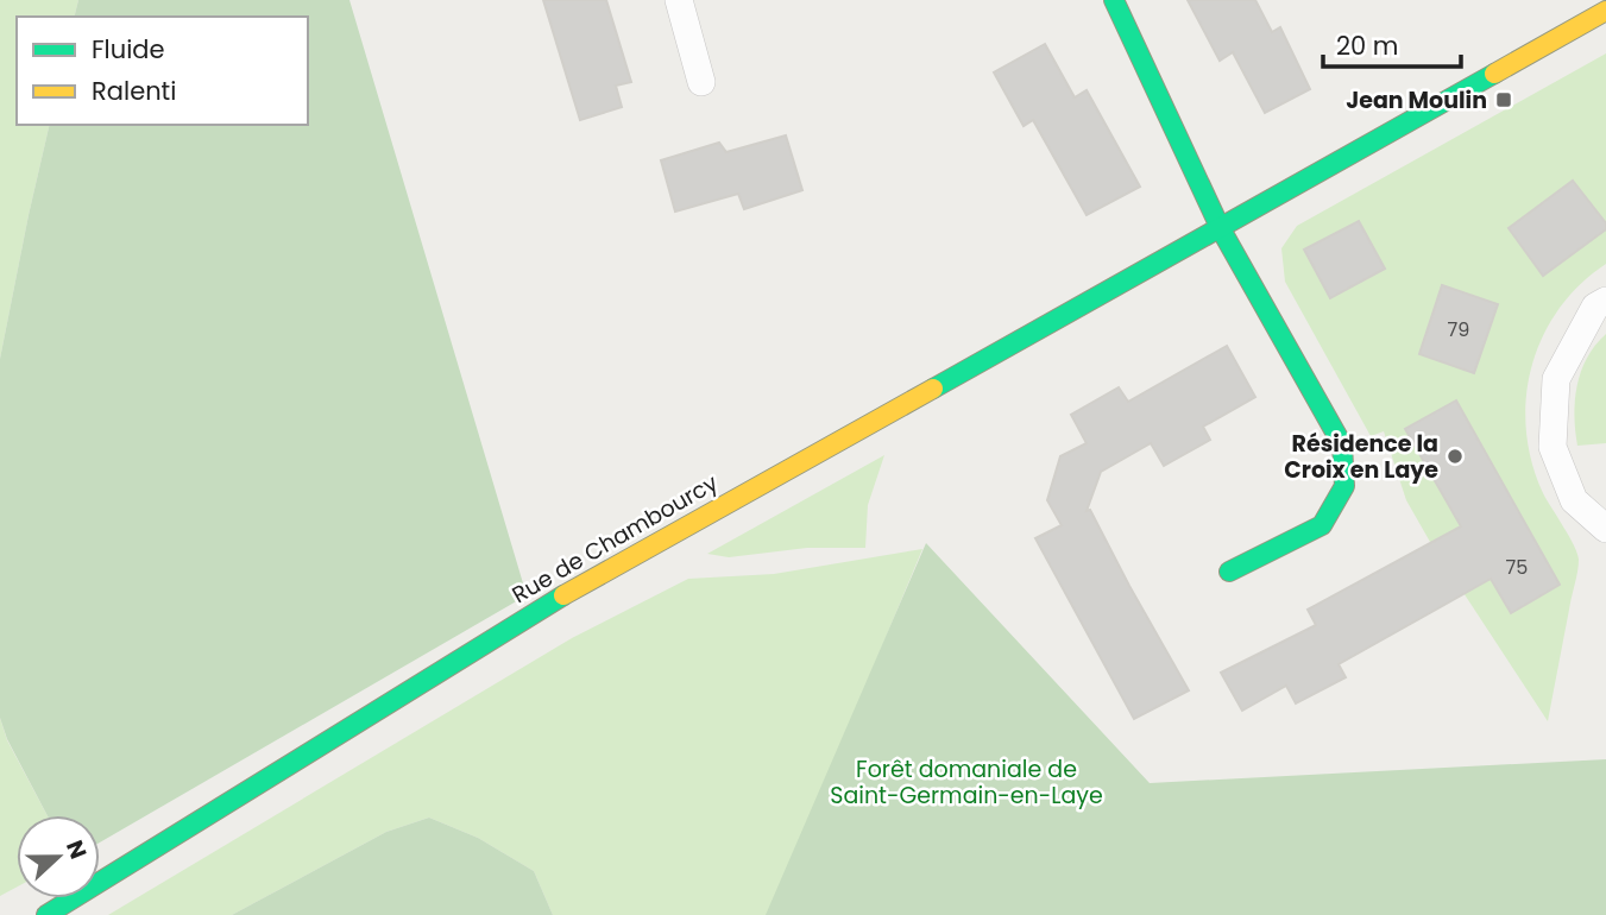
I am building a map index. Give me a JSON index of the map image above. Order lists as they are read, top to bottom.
{
  "streets": {
    "street": ["Rue de Chambourcy"]
  },
  "parks": ["Forêt domaniale de Saint-Germain-en-Laye"],
  "places": {
    "transit": ["Jean Moulin"],
    "other": ["Résidence la Croix en Laye"]
  },
  "house_numbers": ["79", "75"],
  "legend": ["Fluide", "Ralenti"],
  "scale_bar": "20 m",
  "north": "right"
}
